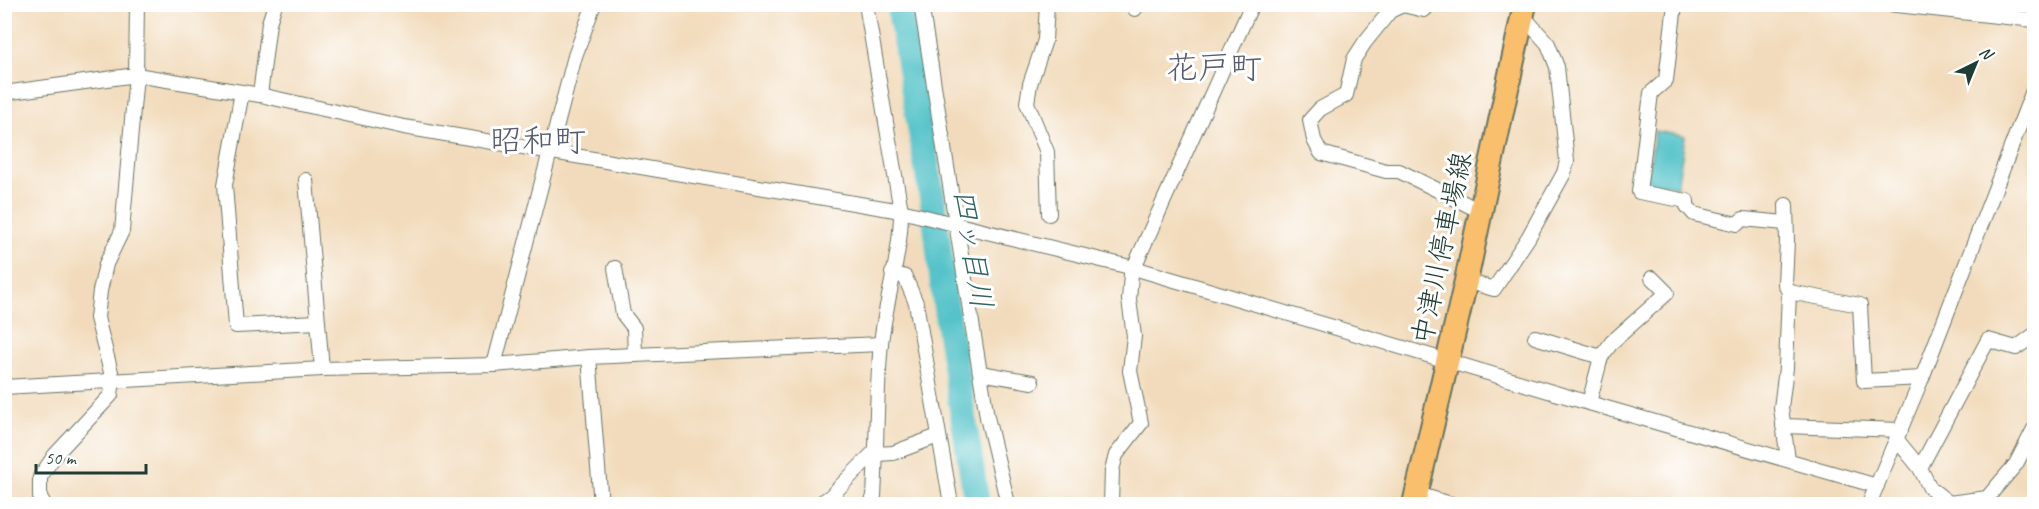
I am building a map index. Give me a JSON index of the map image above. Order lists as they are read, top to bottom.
{
  "streets": {
    "main road": ["中津川停車場線"]
  },
  "districts": ["花戸町", "昭和町"],
  "water": ["四ッ目川"],
  "scale_bar": "50 m",
  "north": "top right"
}
